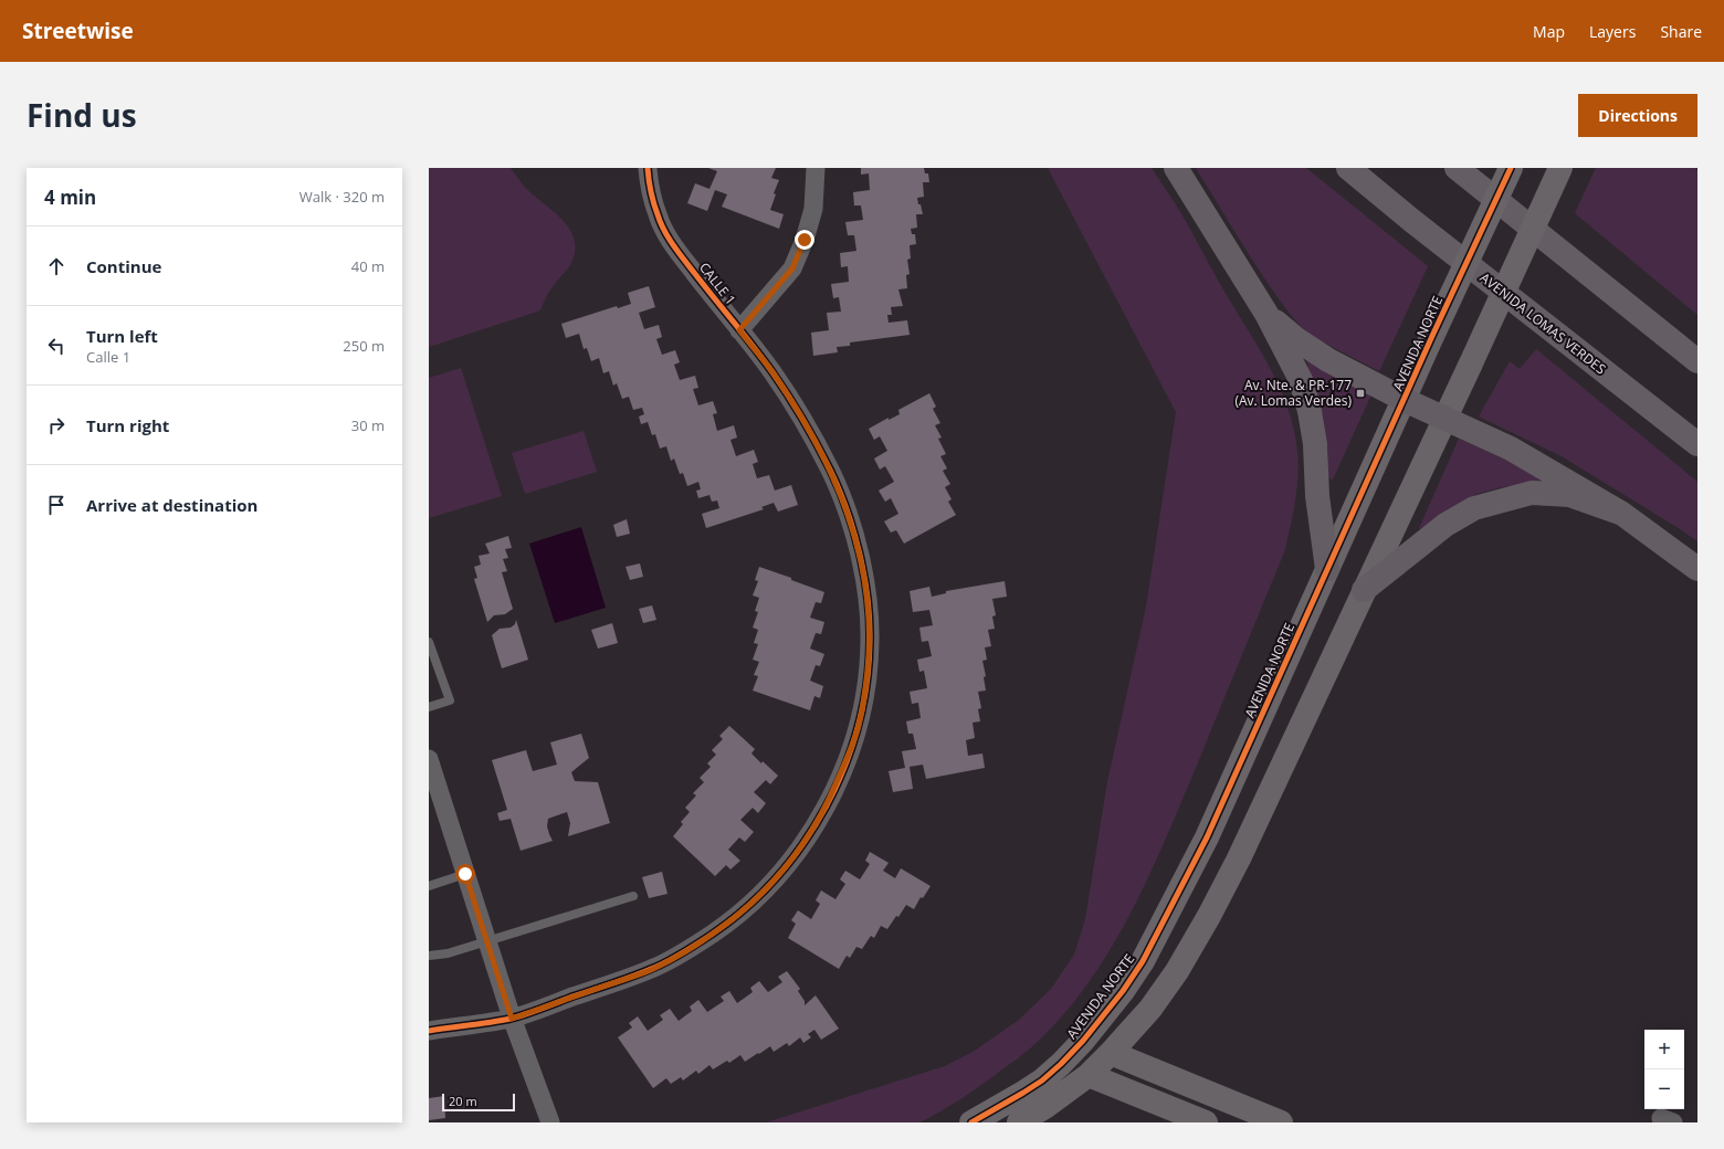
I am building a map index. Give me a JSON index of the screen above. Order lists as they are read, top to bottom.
{
  "streets": {
    "highway": ["AVENIDA LOMAS VERDES"],
    "street": ["CALLE 1", "AVENIDA NORTE"]
  },
  "places": {
    "transit": ["Av. Nte. & PR-177 (Av. Lomas Verdes)"]
  },
  "scale_bar": "20 m",
  "page": {
    "header": "Streetwise",
    "nav": ["Map", "Layers", "Share"],
    "title": "Find us",
    "buttons": "Directions",
    "heading": ["4 min", "Walk · 320 m"],
    "list": [
      ["Continue", "40 m"],
      ["Turn left", "Calle 1", "250 m"],
      ["Turn right", "30 m"],
      "Arrive at destination"
    ],
    "map_buttons": ["+", "−"],
    "scale": "20 m"
  }
}
